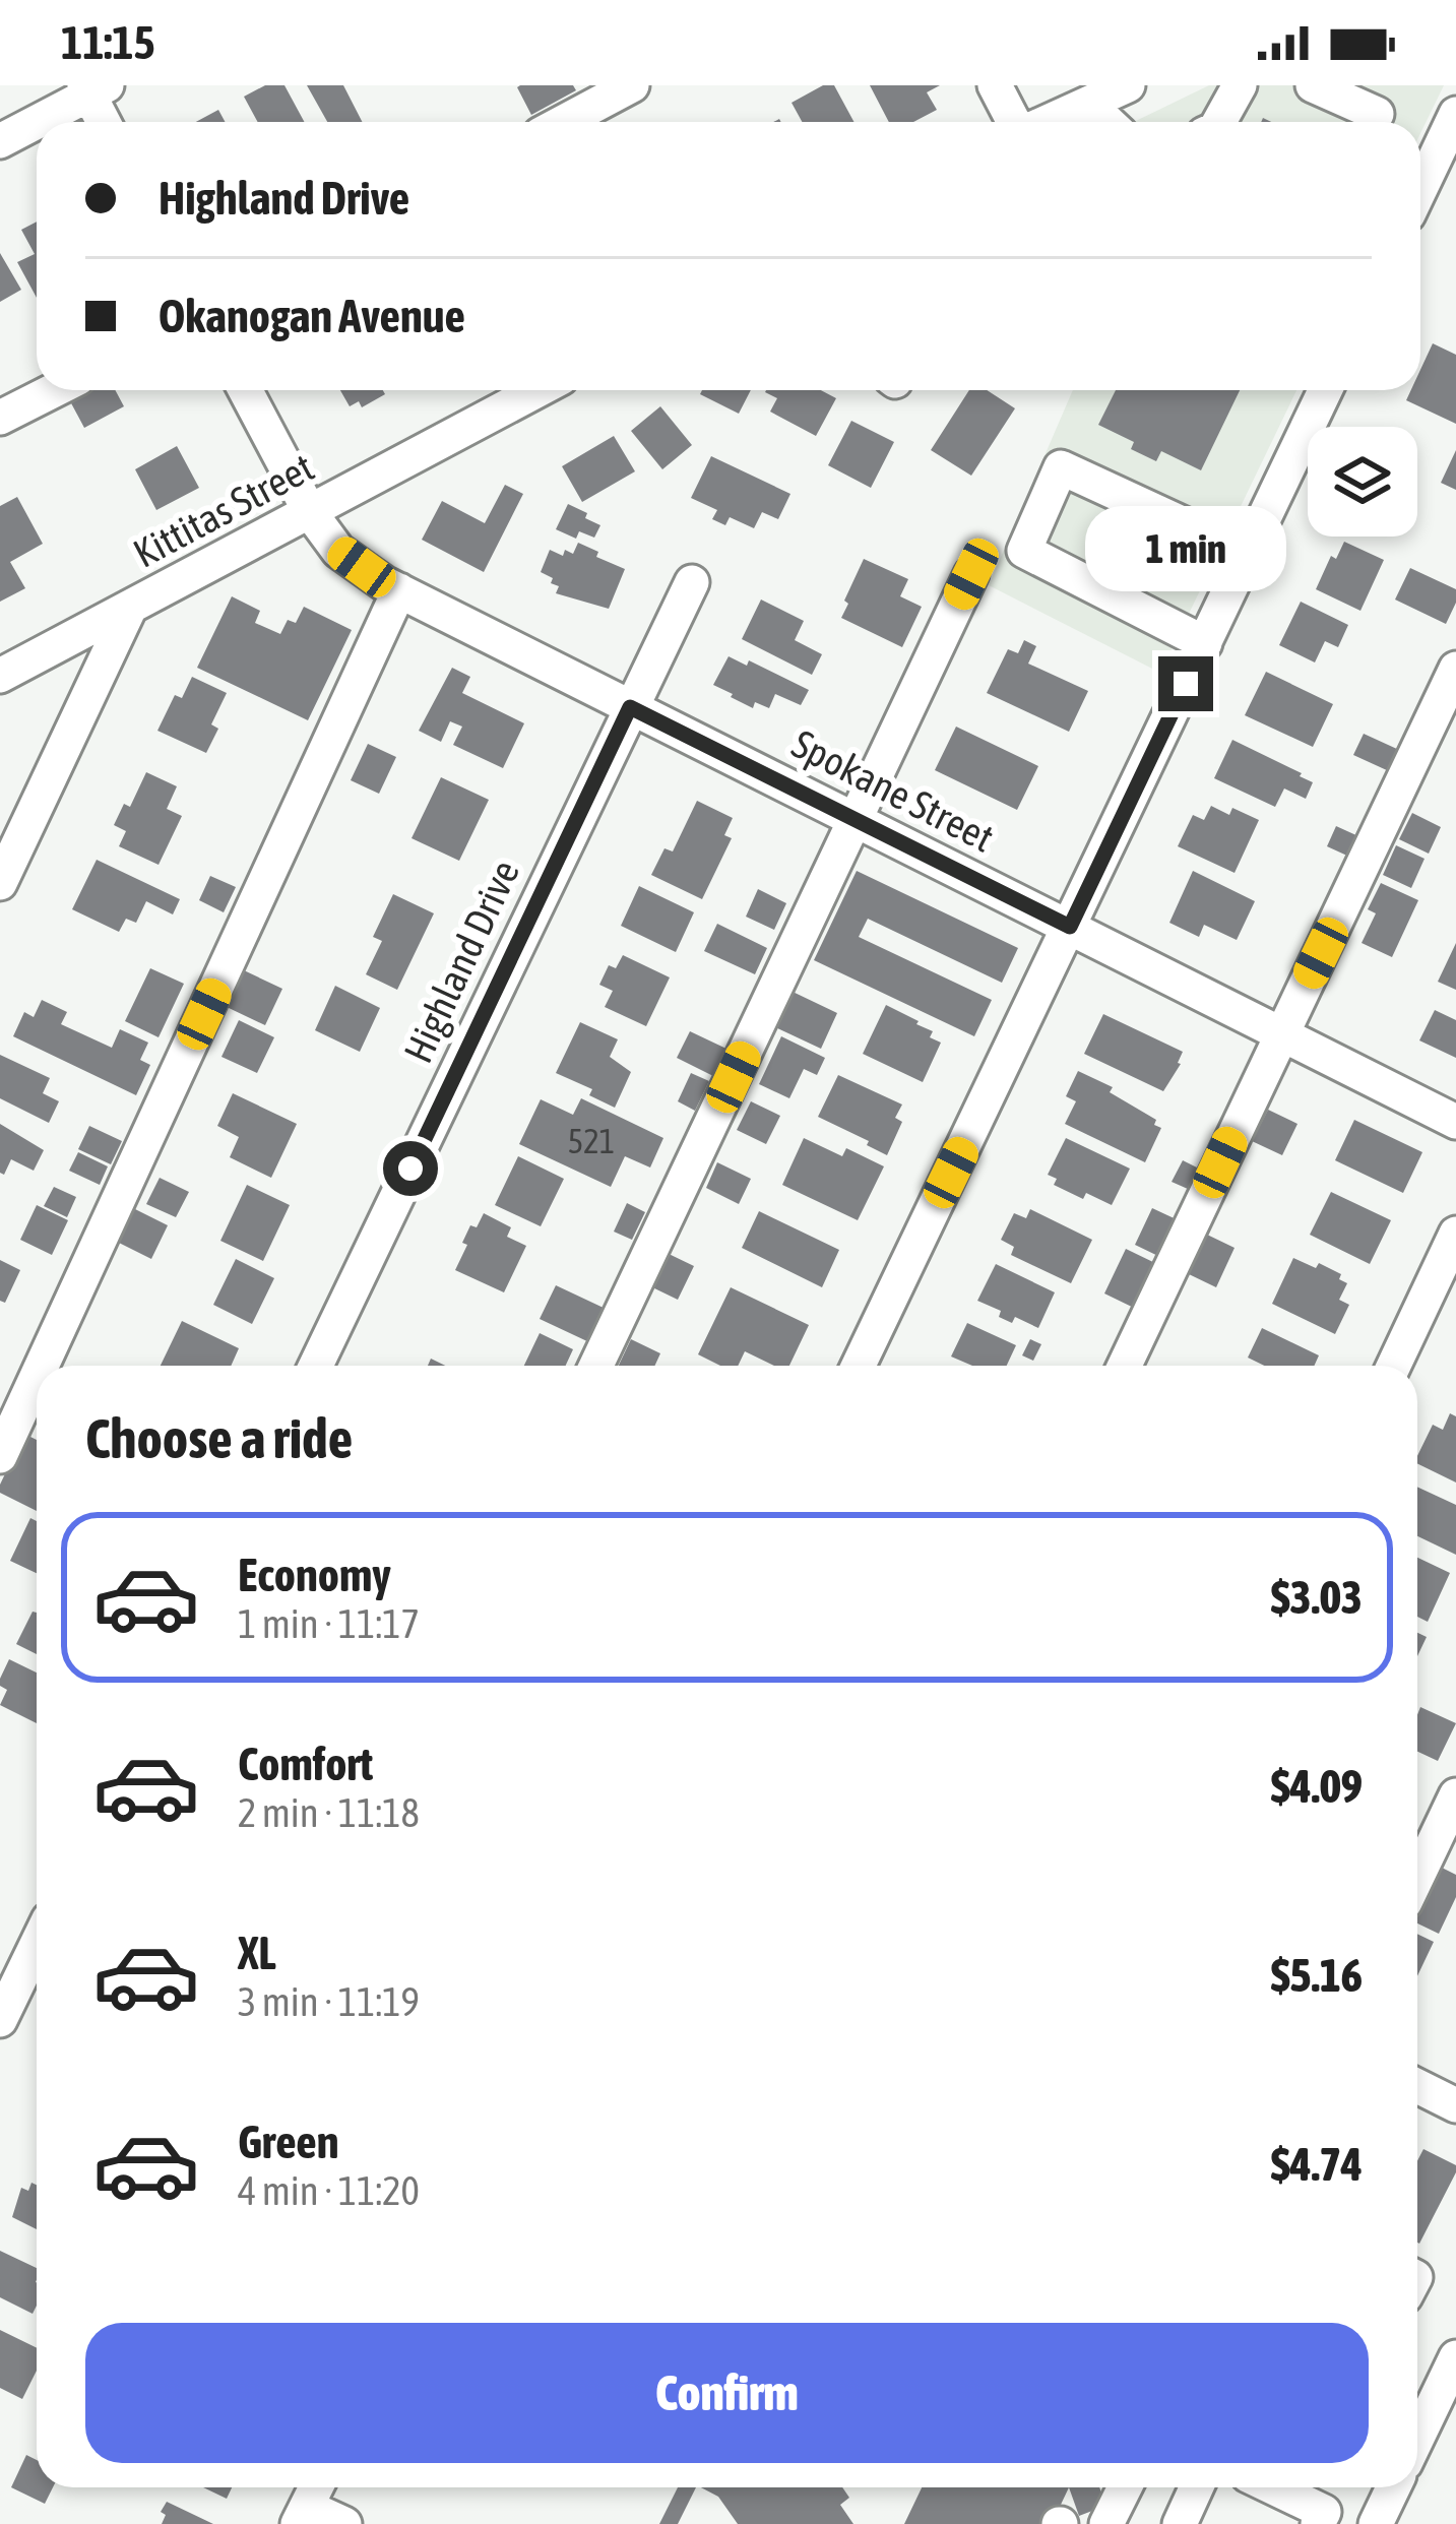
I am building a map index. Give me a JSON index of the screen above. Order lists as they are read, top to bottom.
{
  "streets": {
    "street": ["Kittitas Street", "Spokane Street", "Highland Drive"]
  },
  "crossings": [
    ["Kittitas Street", "Spokane Street"],
    ["Spokane Street", "Highland Drive"]
  ],
  "house_numbers": ["521"],
  "page": {
    "status": "11:15",
    "banner": ["Highland Drive", "Okanogan Avenue"],
    "bubble": "1 min",
    "heading": "Choose a ride",
    "list": [
      {
        "name": "Economy",
        "note": "1 min · 11:17",
        "value": "$3.03"
      },
      {
        "name": "Comfort",
        "note": "2 min · 11:18",
        "value": "$4.09"
      },
      {
        "name": "XL",
        "note": "3 min · 11:19",
        "value": "$5.16"
      },
      {
        "name": "Green",
        "note": "4 min · 11:20",
        "value": "$4.74"
      }
    ],
    "buttons": "Confirm"
  }
}
